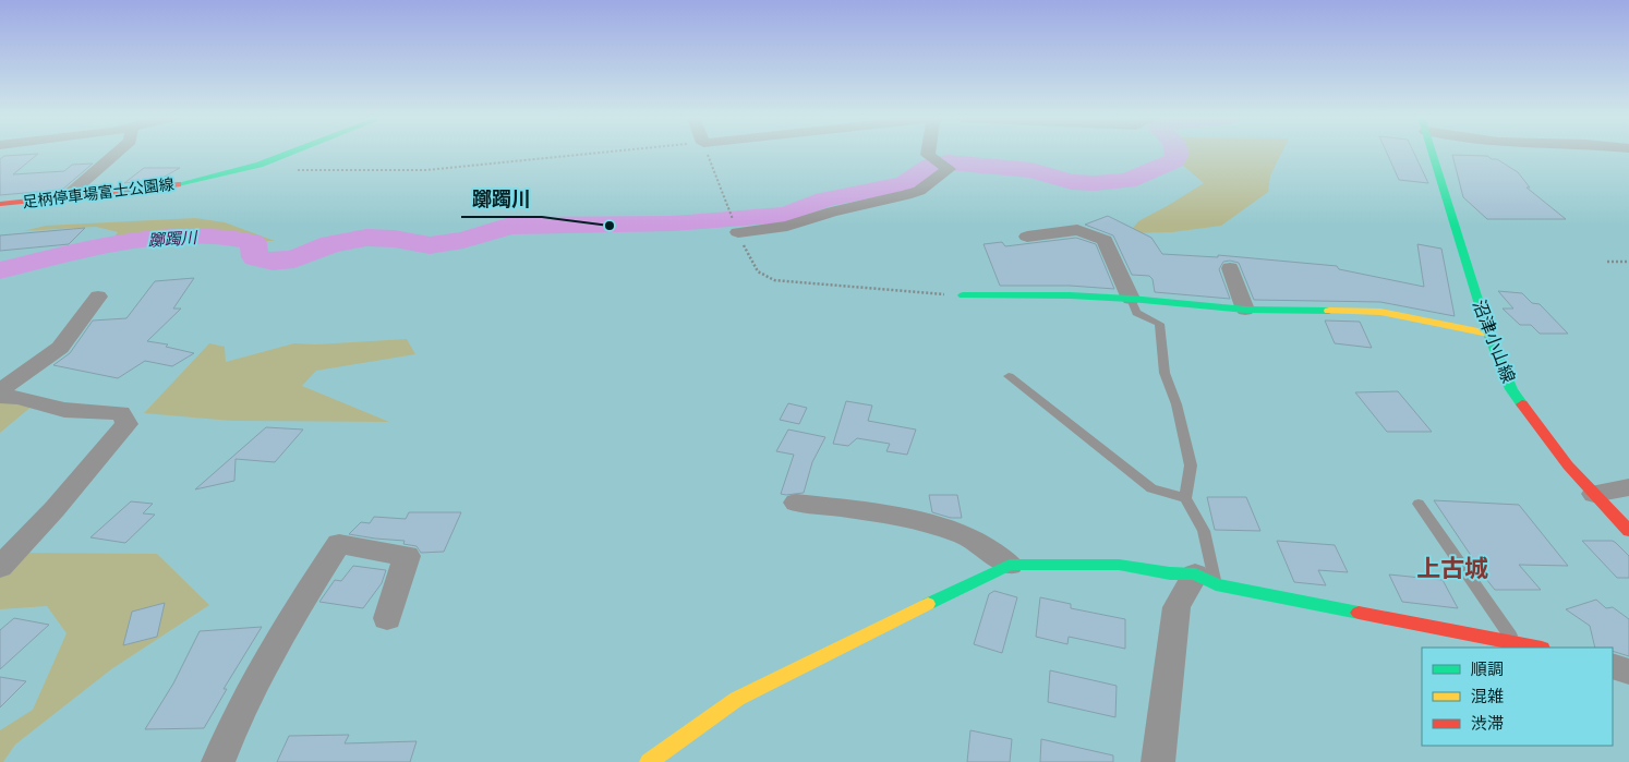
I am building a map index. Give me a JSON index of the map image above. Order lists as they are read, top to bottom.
{
  "streets": {
    "main road": ["足柄停車場富士公園線", "沼津小山線"]
  },
  "districts": ["上古城"],
  "water": ["躑躅川"],
  "places": ["躑躅川"],
  "legend": ["順調", "混雑", "渋滞"]
}
